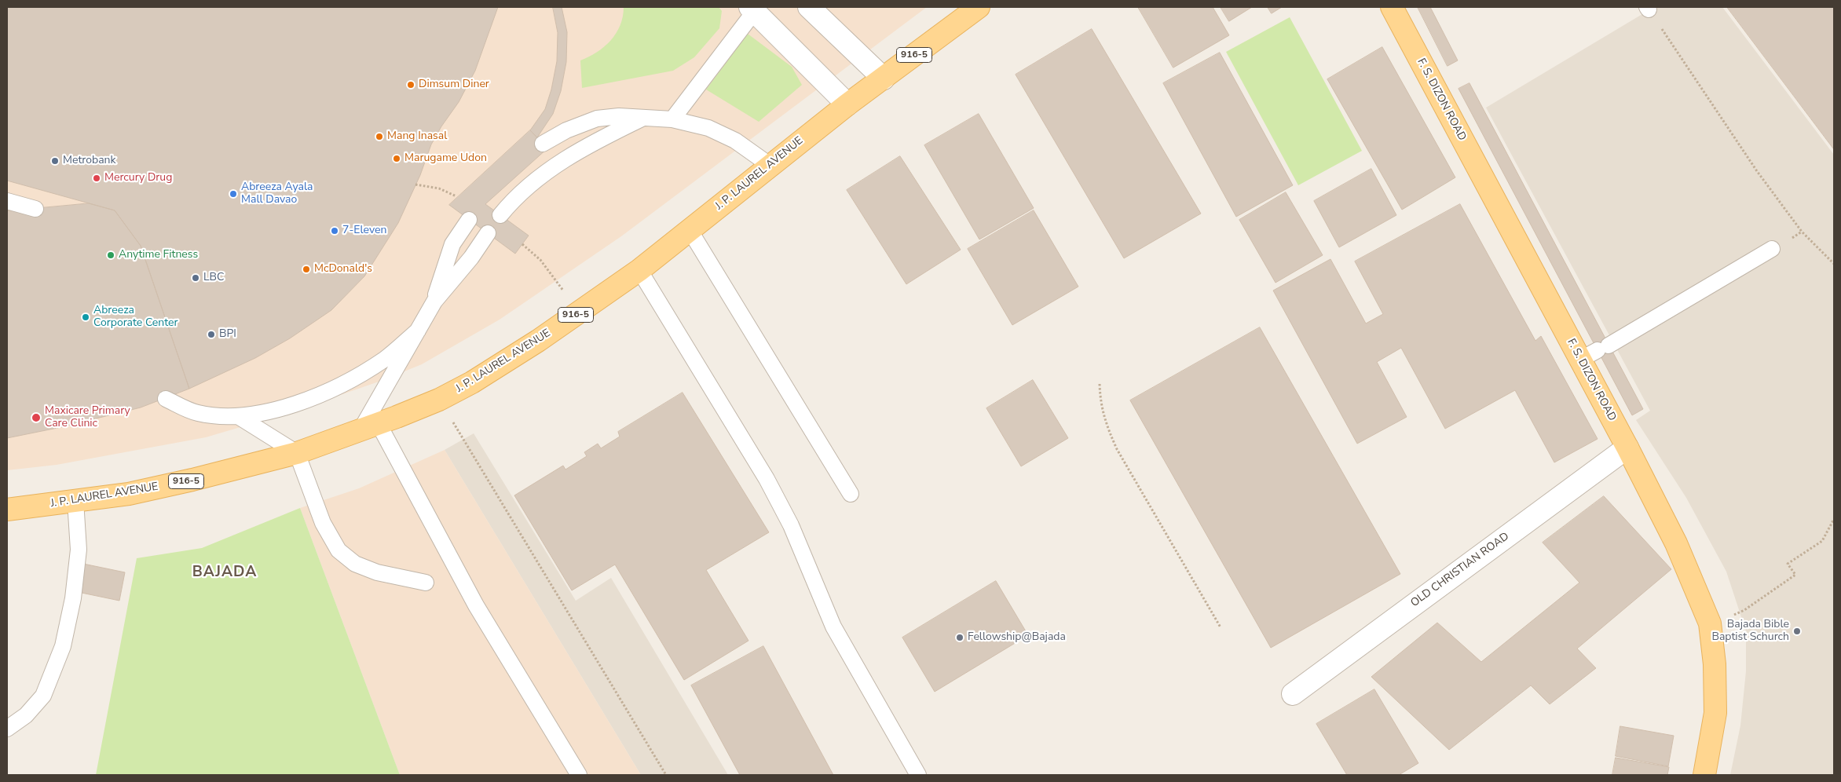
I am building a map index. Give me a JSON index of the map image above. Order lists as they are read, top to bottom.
{
  "streets": {
    "main road": ["916-5", "F. S. DIZON ROAD", "J. P. LAUREL AVENUE"],
    "street": ["OLD CHRISTIAN ROAD"]
  },
  "crossings": [
    ["F. S. DIZON ROAD", "OLD CHRISTIAN ROAD"]
  ],
  "districts": ["BAJADA"],
  "places": [
    "Dimsum Diner",
    "Mang Inasal",
    "Marugame Udon",
    "Metrobank",
    "Mercury Drug",
    "Abreeza Ayala Mall Davao",
    "7-Eleven",
    "Anytime Fitness",
    "McDonald's",
    "LBC",
    "Abreeza Corporate Center",
    "BPI",
    "Maxicare Primary Care Clinic",
    "Bajada Bible Baptist Schurch",
    "Fellowship@Bajada"
  ]
}
